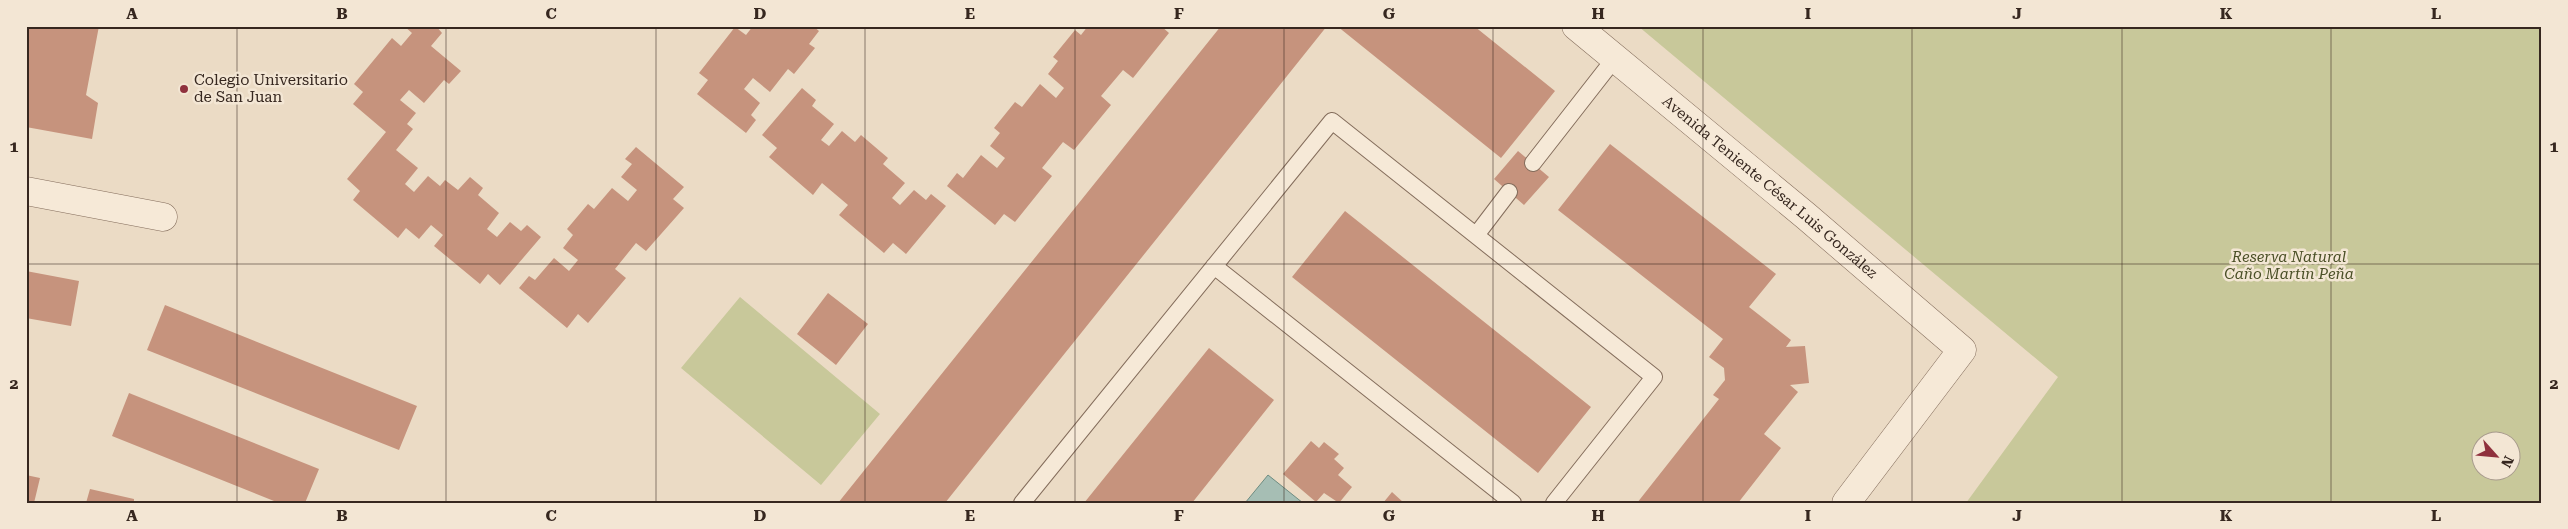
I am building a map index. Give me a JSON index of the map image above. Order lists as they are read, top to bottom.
{
  "streets": {
    "street": ["Avenida Teniente César Luis González"]
  },
  "parks": ["Reserva Natural Caño Martín Peña"],
  "places": ["Colegio Universitario de San Juan"],
  "north": "bottom right",
  "grid": {
    "columns": [
      "A",
      "B",
      "C",
      "D",
      "E",
      "F",
      "G",
      "H",
      "I",
      "J",
      "K",
      "L"
    ],
    "rows": ["1", "2"]
  }
}
